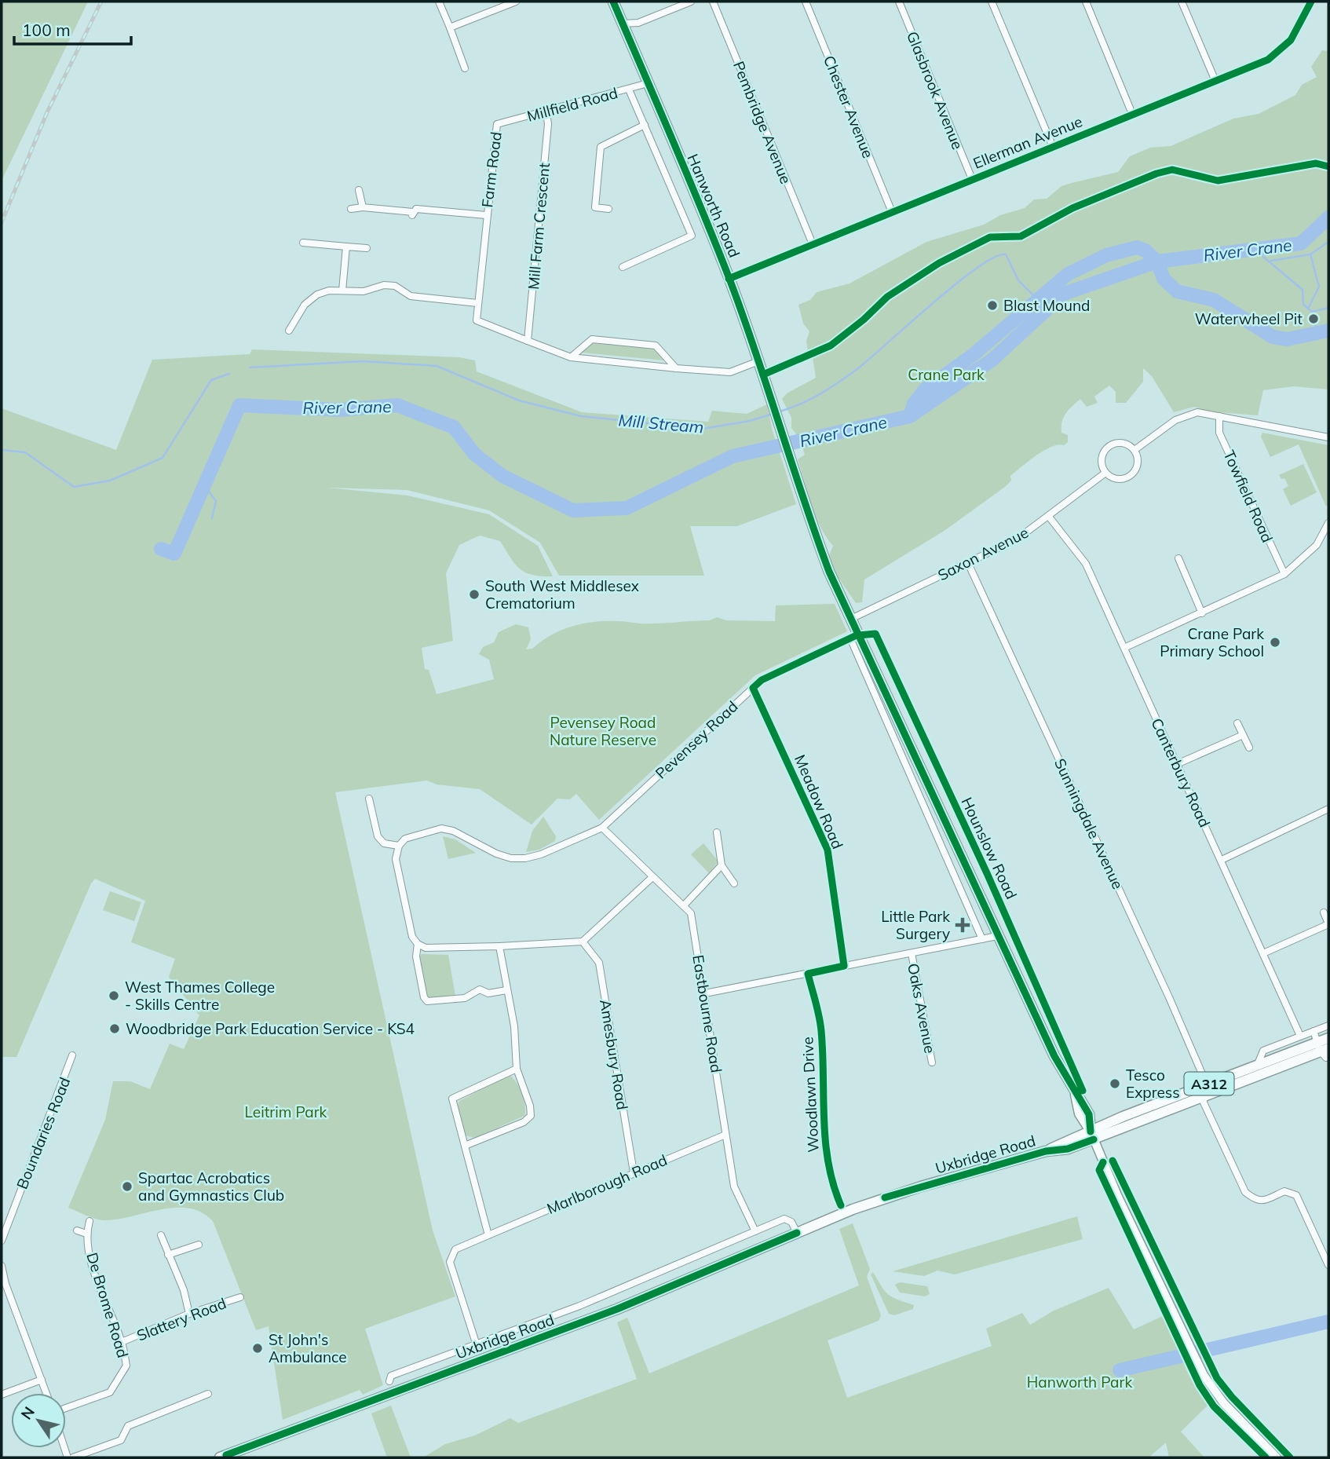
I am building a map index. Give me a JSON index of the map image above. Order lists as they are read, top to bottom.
{
  "streets": {
    "main road": [
      "Hanworth Road",
      "Hounslow Road",
      "A312",
      "Uxbridge Road"
    ],
    "street": [
      "Glasbrook Avenue",
      "Millfield Road",
      "Chester Avenue",
      "Pembridge Avenue",
      "Ellerman Avenue",
      "Farm Road",
      "Mill Farm Crescent",
      "Towfield Road",
      "Saxon Avenue",
      "Pevensey Road",
      "Canterbury Road",
      "Meadow Road",
      "Sunningdale Avenue",
      "Oaks Avenue",
      "Eastbourne Road",
      "Amesbury Road",
      "Woodlawn Drive",
      "Boundaries Road",
      "Marlborough Road",
      "De Brome Road",
      "Slattery Road"
    ]
  },
  "crossings": [
    ["Glasbrook Avenue", "Ellerman Avenue"],
    ["Millfield Road", "Farm Road"],
    ["Millfield Road", "Hanworth Road"],
    ["Millfield Road", "Mill Farm Crescent"],
    ["Chester Avenue", "Ellerman Avenue"],
    ["Pembridge Avenue", "Ellerman Avenue"],
    ["Ellerman Avenue", "Hanworth Road"],
    ["Farm Road", "Mill Farm Crescent"],
    ["Hanworth Road", "Hounslow Road"],
    ["Saxon Avenue", "Canterbury Road"],
    ["Saxon Avenue", "Sunningdale Avenue"],
    ["Saxon Avenue", "Hounslow Road"],
    ["Pevensey Road", "Meadow Road"],
    ["Pevensey Road", "Hounslow Road"],
    ["Pevensey Road", "Eastbourne Road"],
    ["Sunningdale Avenue", "A312"],
    ["Hounslow Road", "A312"],
    ["Hounslow Road", "Uxbridge Road"],
    ["Eastbourne Road", "Uxbridge Road"],
    ["Eastbourne Road", "Marlborough Road"],
    ["Amesbury Road", "Marlborough Road"],
    ["A312", "Uxbridge Road"],
    ["Woodlawn Drive", "Uxbridge Road"],
    ["Uxbridge Road", "Marlborough Road"],
    ["De Brome Road", "Slattery Road"]
  ],
  "water": ["River Crane", "Mill Stream"],
  "parks": [
    "Crane Park",
    "Pevensey Road Nature Reserve",
    "Leitrim Park",
    "Hanworth Park"
  ],
  "places": {
    "other": [
      "Blast Mound",
      "Waterwheel Pit",
      "South West Middlesex Crematorium",
      "Crane Park Primary School",
      "West Thames College - Skills Centre",
      "Woodbridge Park Education Service - KS4",
      "Tesco Express",
      "Spartac Acrobatics and Gymnastics Club",
      "St John's Ambulance"
    ],
    "health": ["Little Park Surgery"]
  },
  "scale_bar": "100 m",
  "north": "top left"
}
